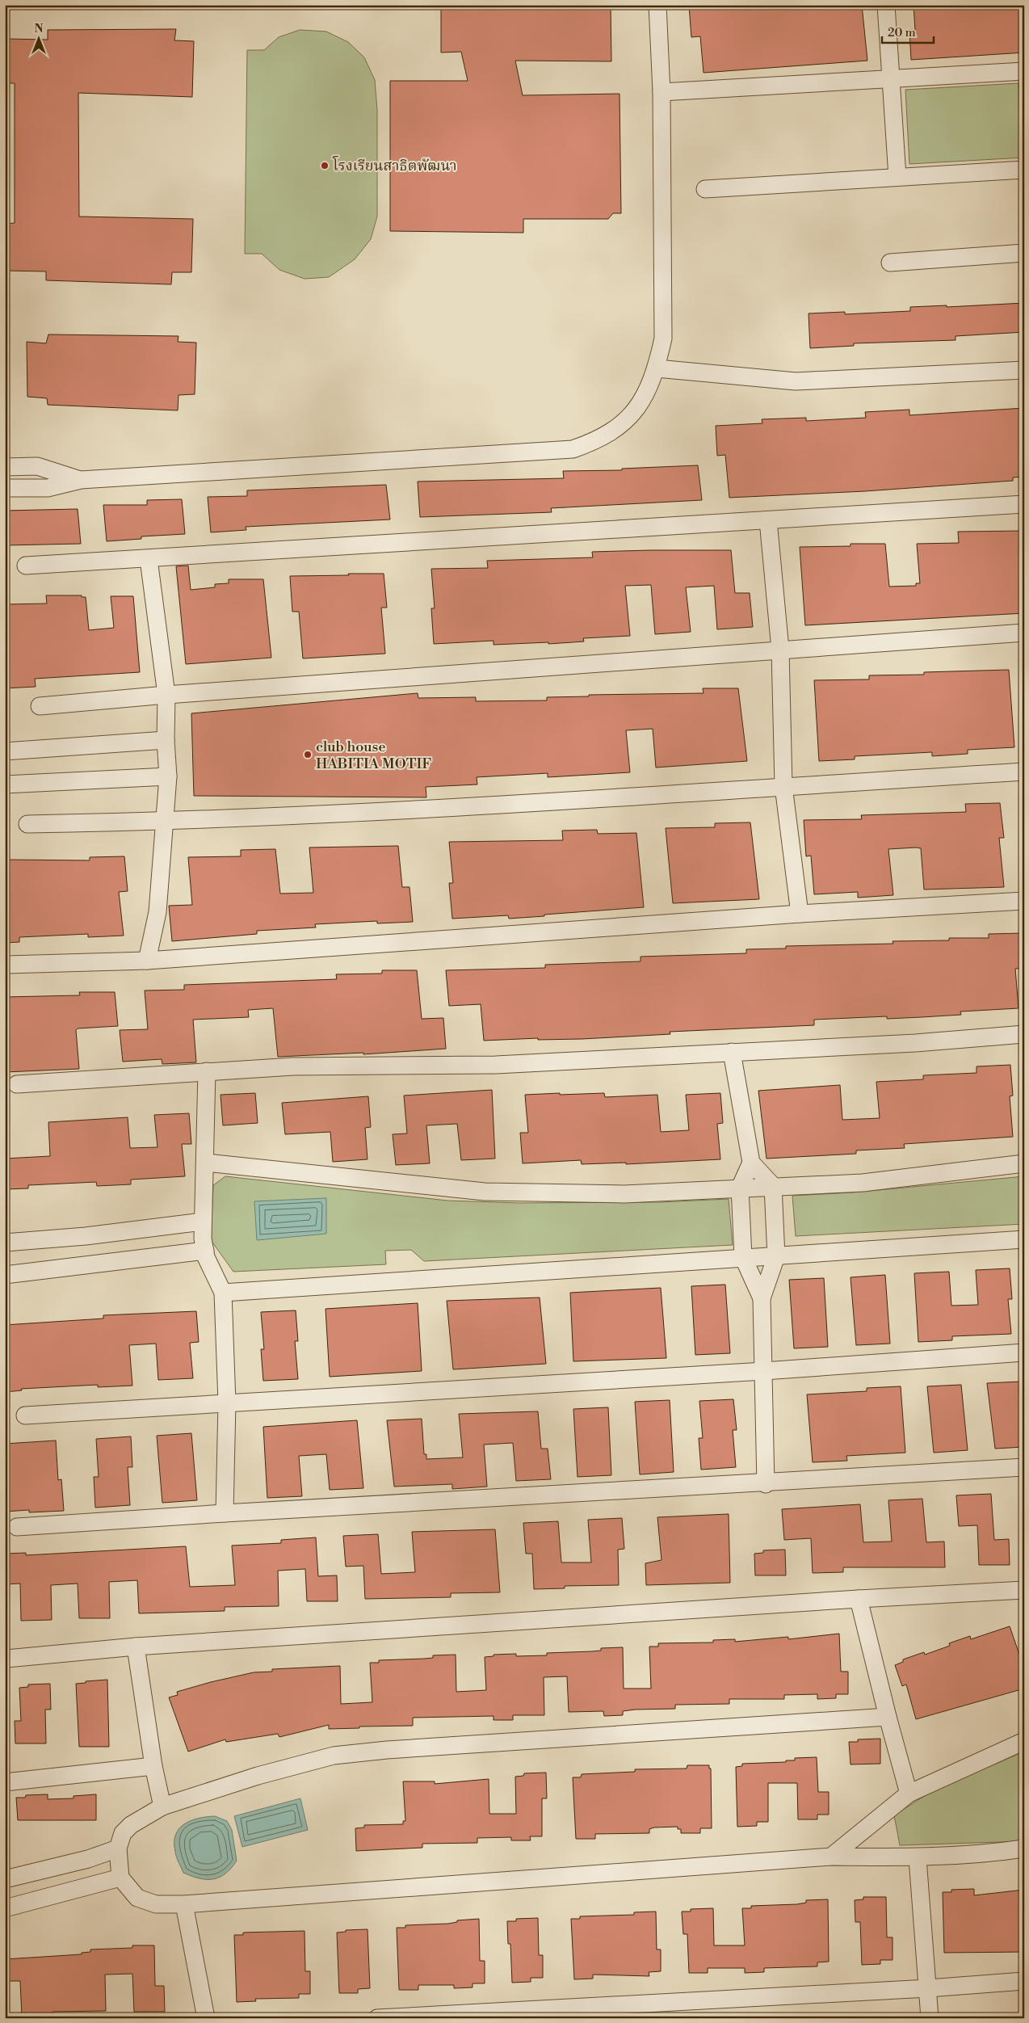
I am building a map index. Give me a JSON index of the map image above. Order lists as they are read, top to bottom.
{
  "places": ["โรงเรียนสาธิตพัฒนา", "club house HABITIA MOTIF"],
  "scale_bar": "20 m",
  "north": "top"
}
